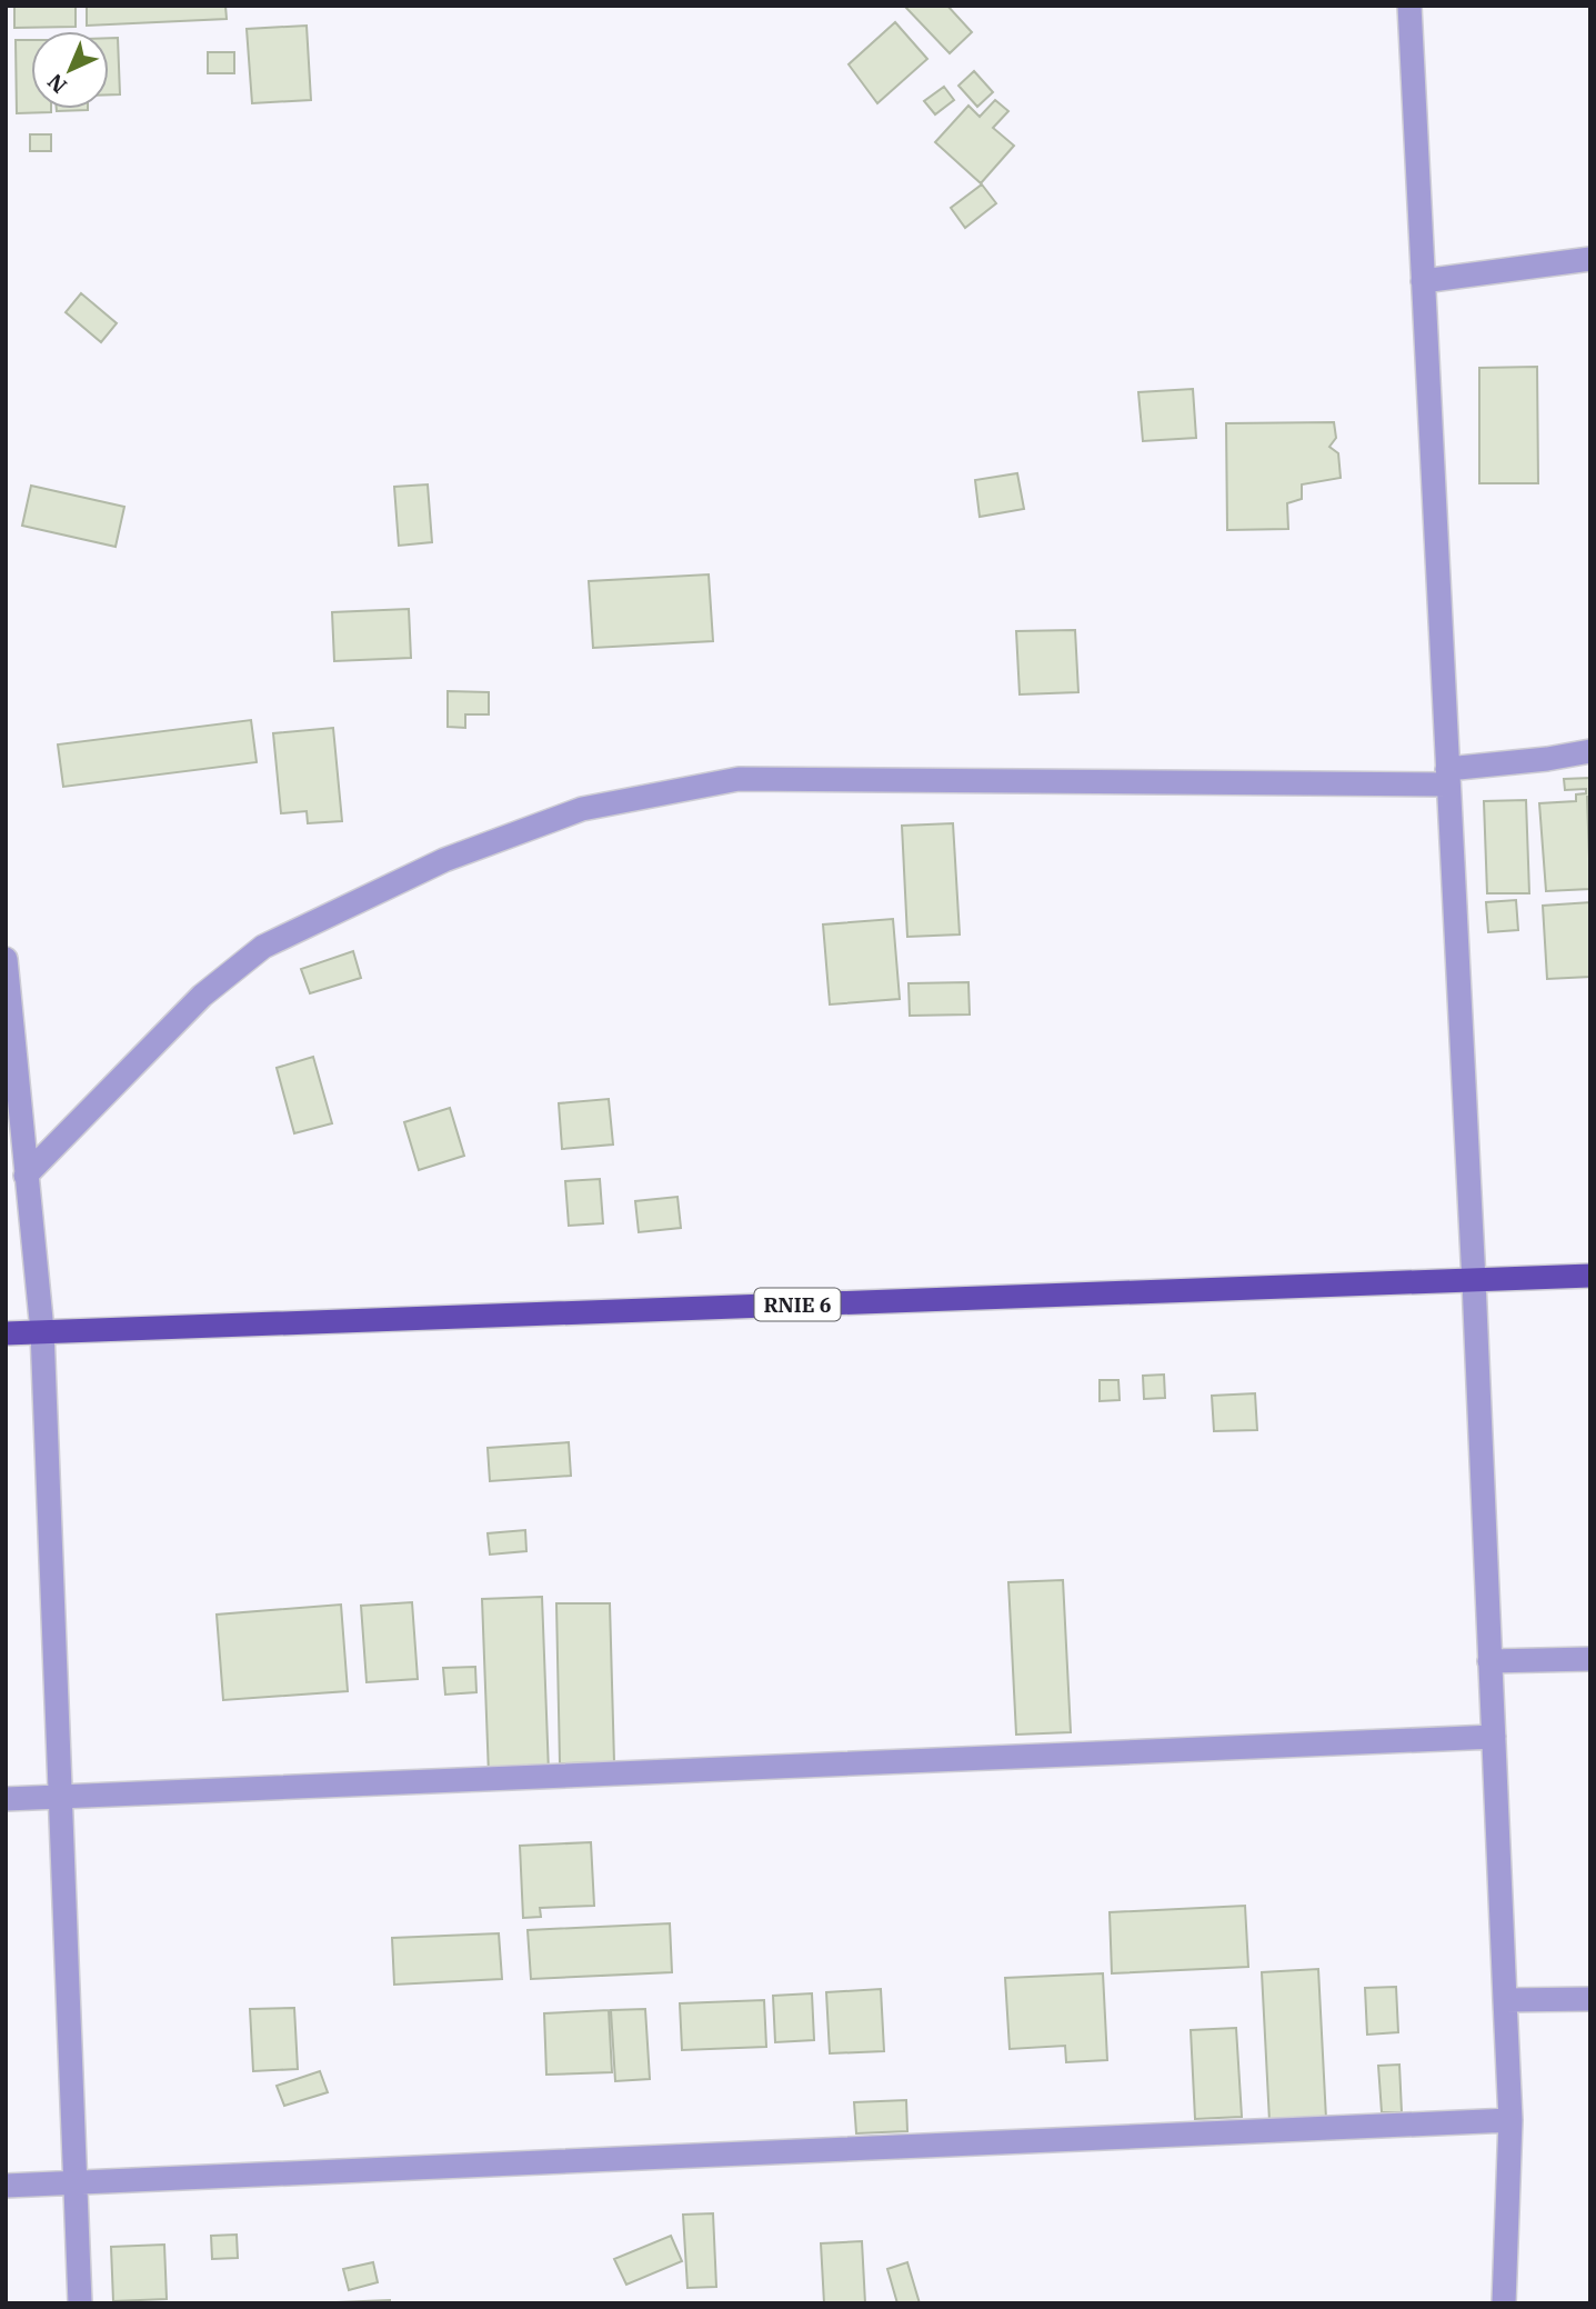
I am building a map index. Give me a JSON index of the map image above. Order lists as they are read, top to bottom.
{
  "streets": {
    "main road": ["RNIE 6"]
  },
  "north": "bottom left"
}
